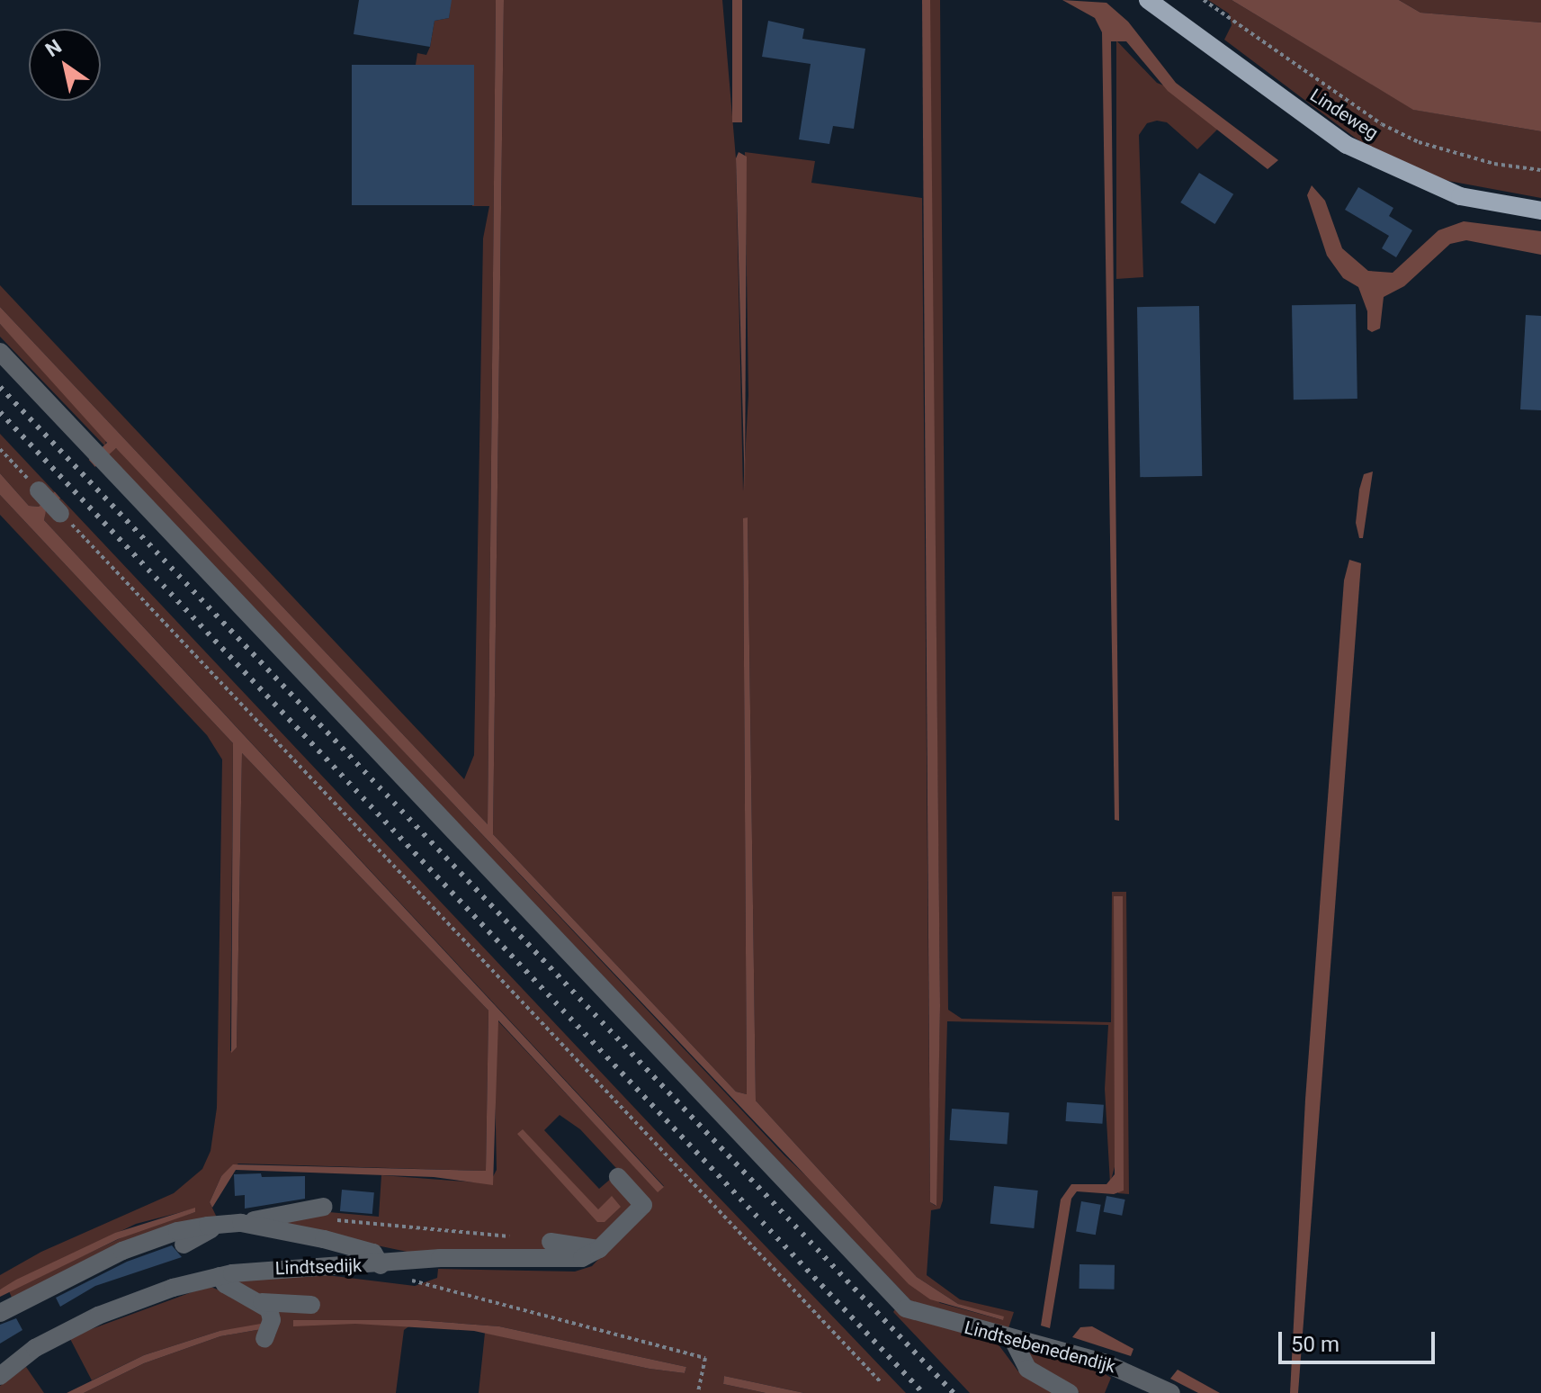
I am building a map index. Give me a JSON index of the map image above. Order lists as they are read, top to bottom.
{
  "streets": {
    "main road": ["Lindeweg"],
    "street": ["Lindtsedijk", "Lindtsebenedendijk"]
  },
  "scale_bar": "50 m",
  "north": "top left"
}
